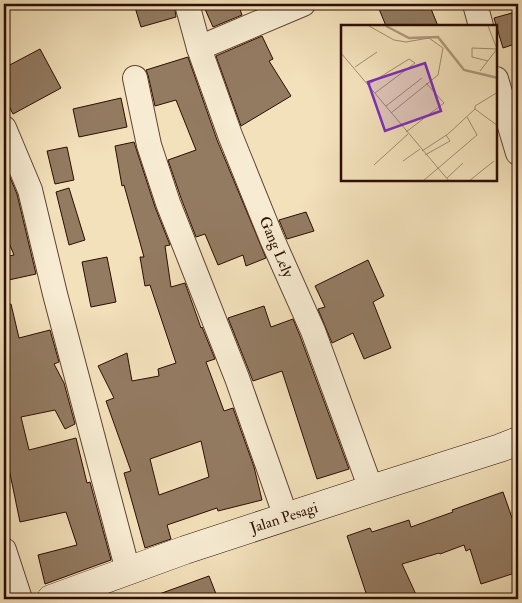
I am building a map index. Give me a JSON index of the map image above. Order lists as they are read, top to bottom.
{
  "streets": {
    "street": ["Gang Lely", "Jalan Pesagi"]
  },
  "crossings": [
    ["Gang Lely", "Jalan Pesagi"]
  ]
}
